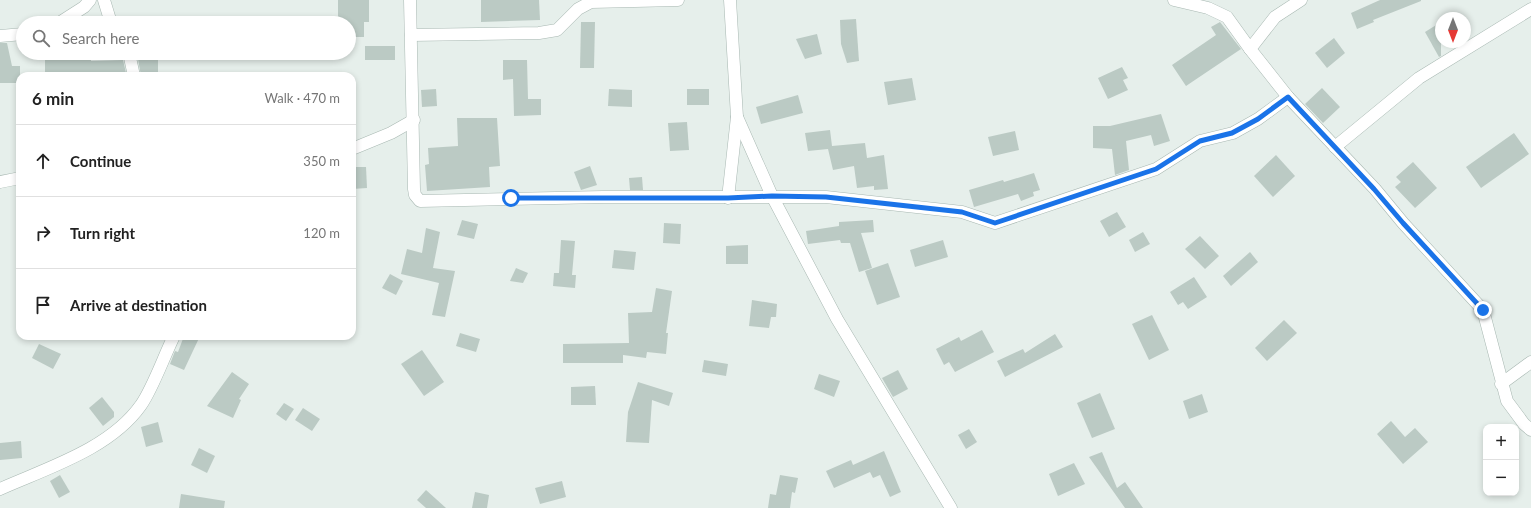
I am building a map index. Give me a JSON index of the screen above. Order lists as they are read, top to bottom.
{
  "north": "bottom",
  "page": {
    "search": "Search here",
    "heading": ["6 min", "Walk · 470 m"],
    "list": [
      ["Continue", "350 m"],
      ["Turn right", "120 m"],
      "Arrive at destination"
    ],
    "map_buttons": ["+", "−"]
  }
}
